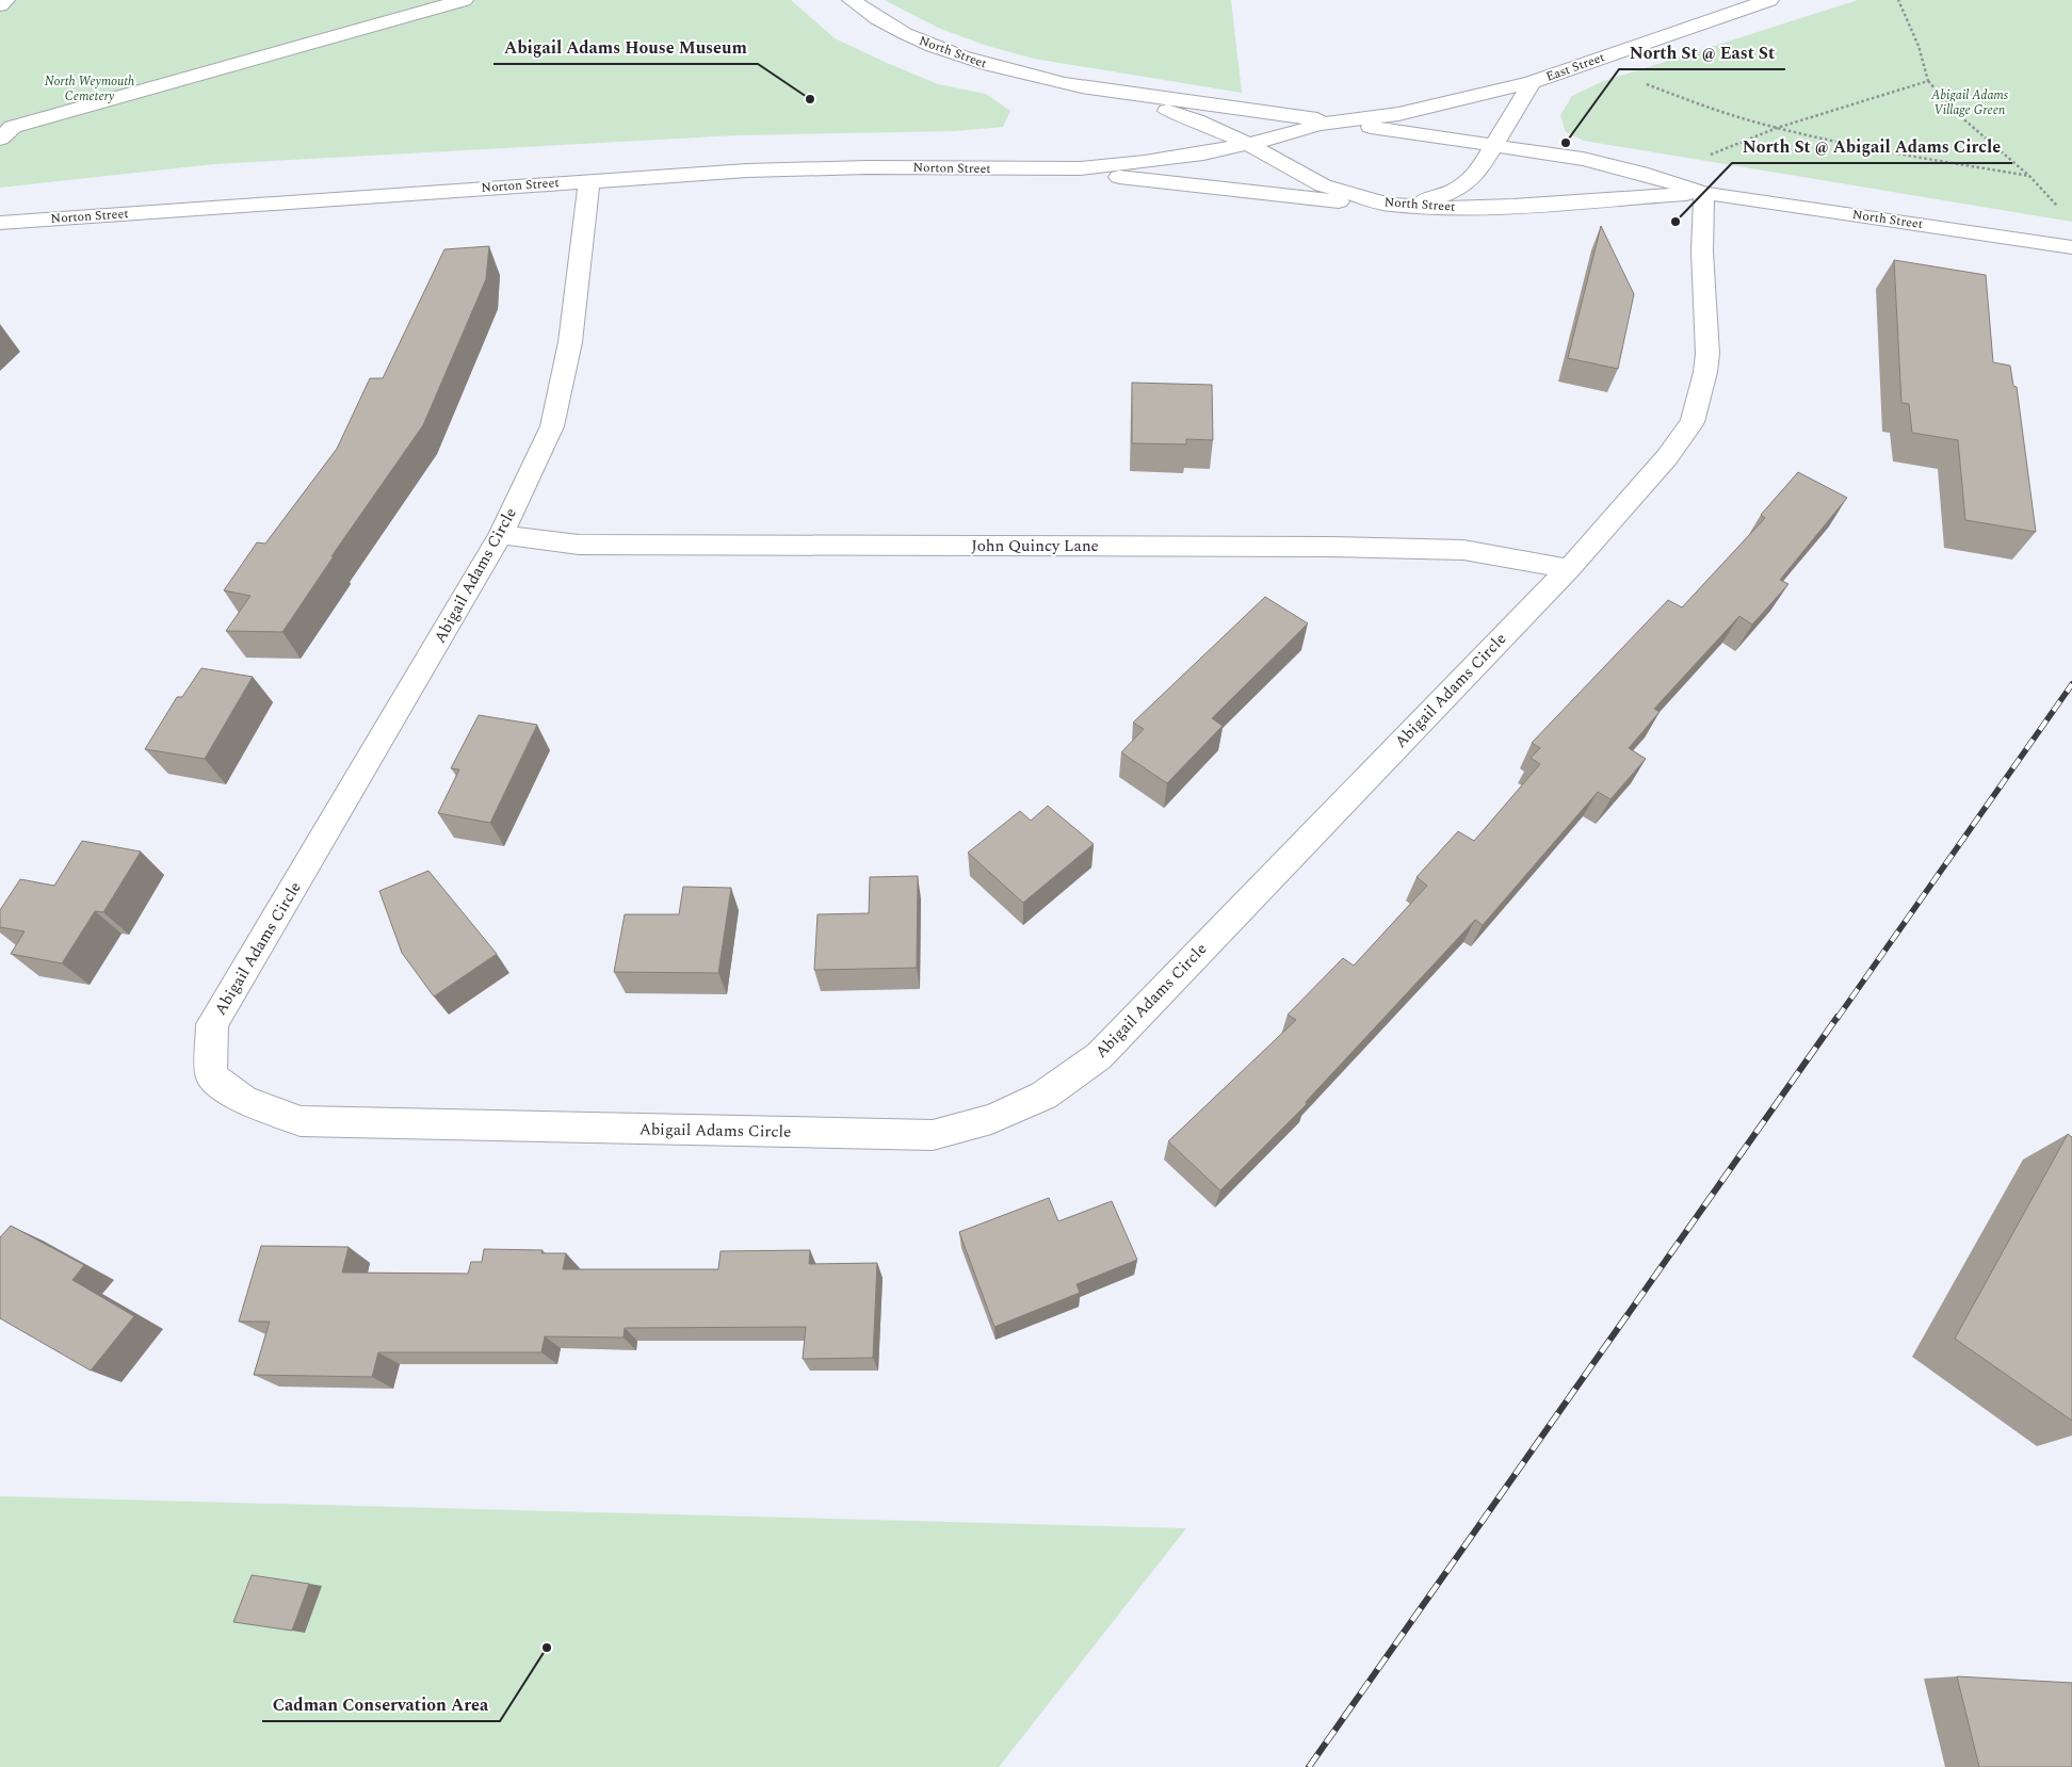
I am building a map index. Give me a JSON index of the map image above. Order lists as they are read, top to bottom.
{
  "streets": {
    "street": [
      "North Street",
      "East Street",
      "Norton Street",
      "John Quincy Lane",
      "Abigail Adams Circle"
    ]
  },
  "crossings": [
    ["North Street", "East Street"],
    ["North Street", "Norton Street"],
    ["North Street", "Abigail Adams Circle"],
    ["East Street", "Norton Street"],
    ["Norton Street", "Abigail Adams Circle"],
    ["John Quincy Lane", "Abigail Adams Circle"]
  ],
  "parks": ["North Weymouth Cemetery", "Abigail Adams Village Green"],
  "places": [
    "Abigail Adams House Museum",
    "North St @ East St",
    "North St @ Abigail Adams Circle",
    "Cadman Conservation Area"
  ]
}
